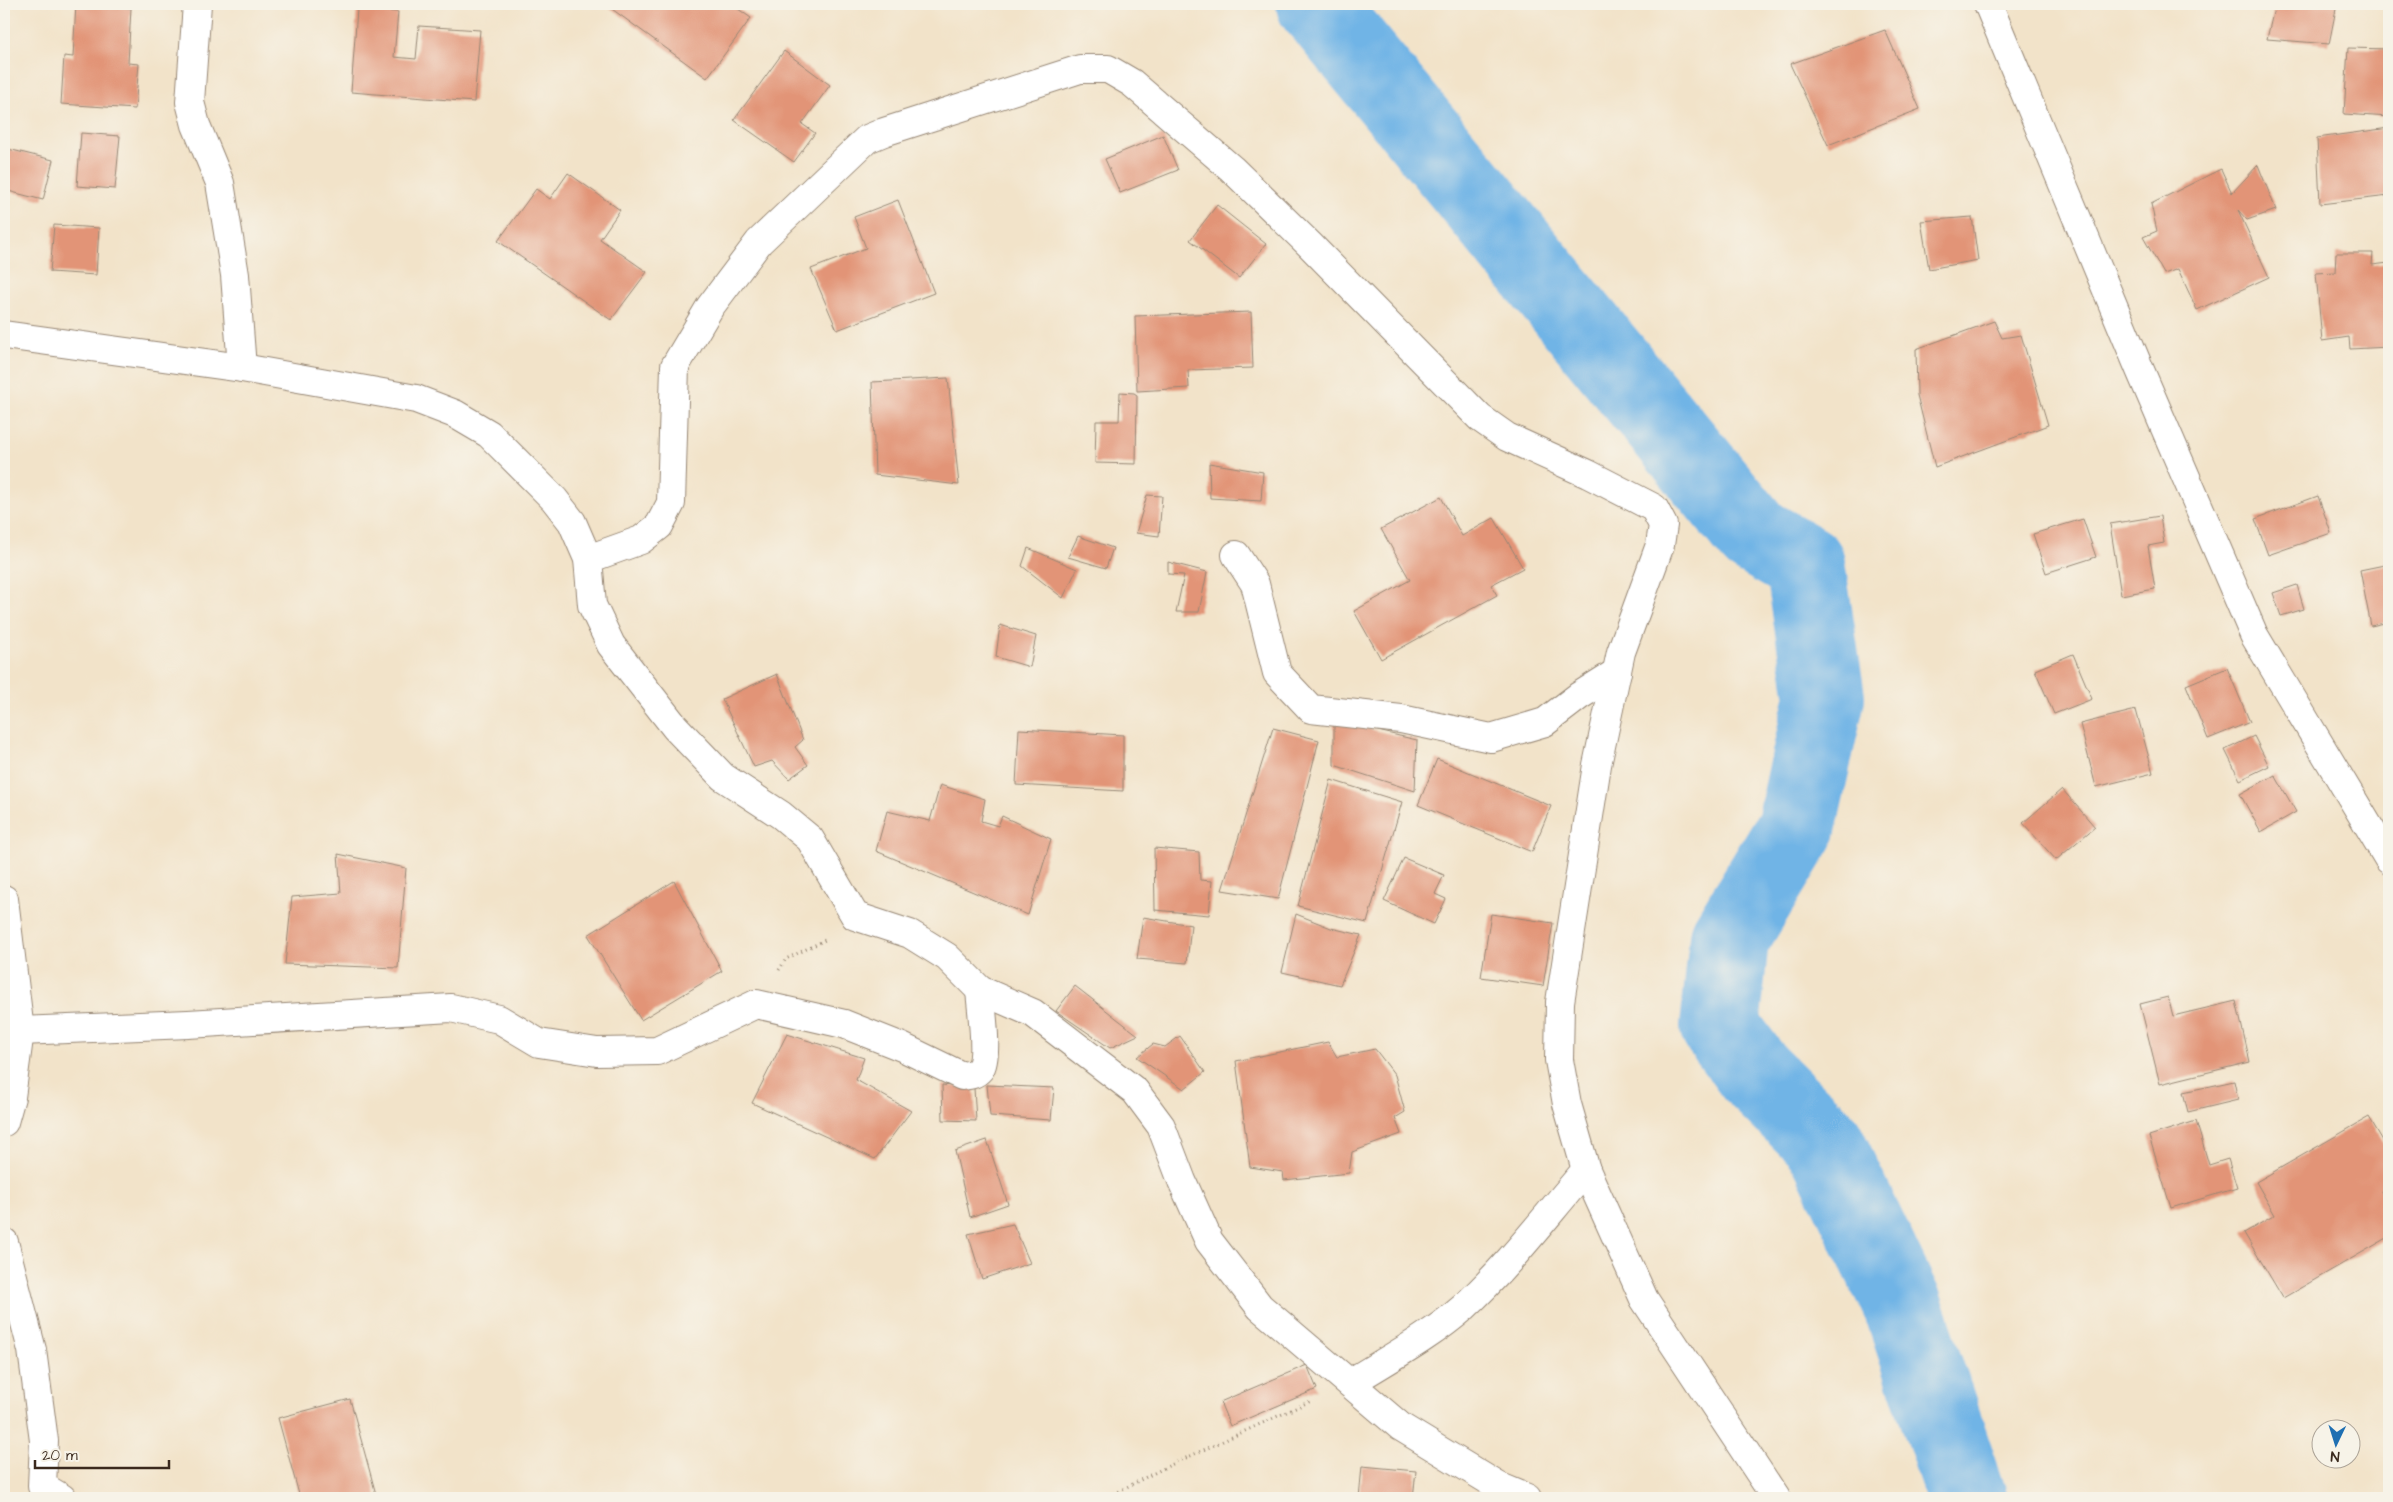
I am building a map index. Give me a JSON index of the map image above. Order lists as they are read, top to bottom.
{
  "scale_bar": "20 m",
  "north": "bottom"
}
